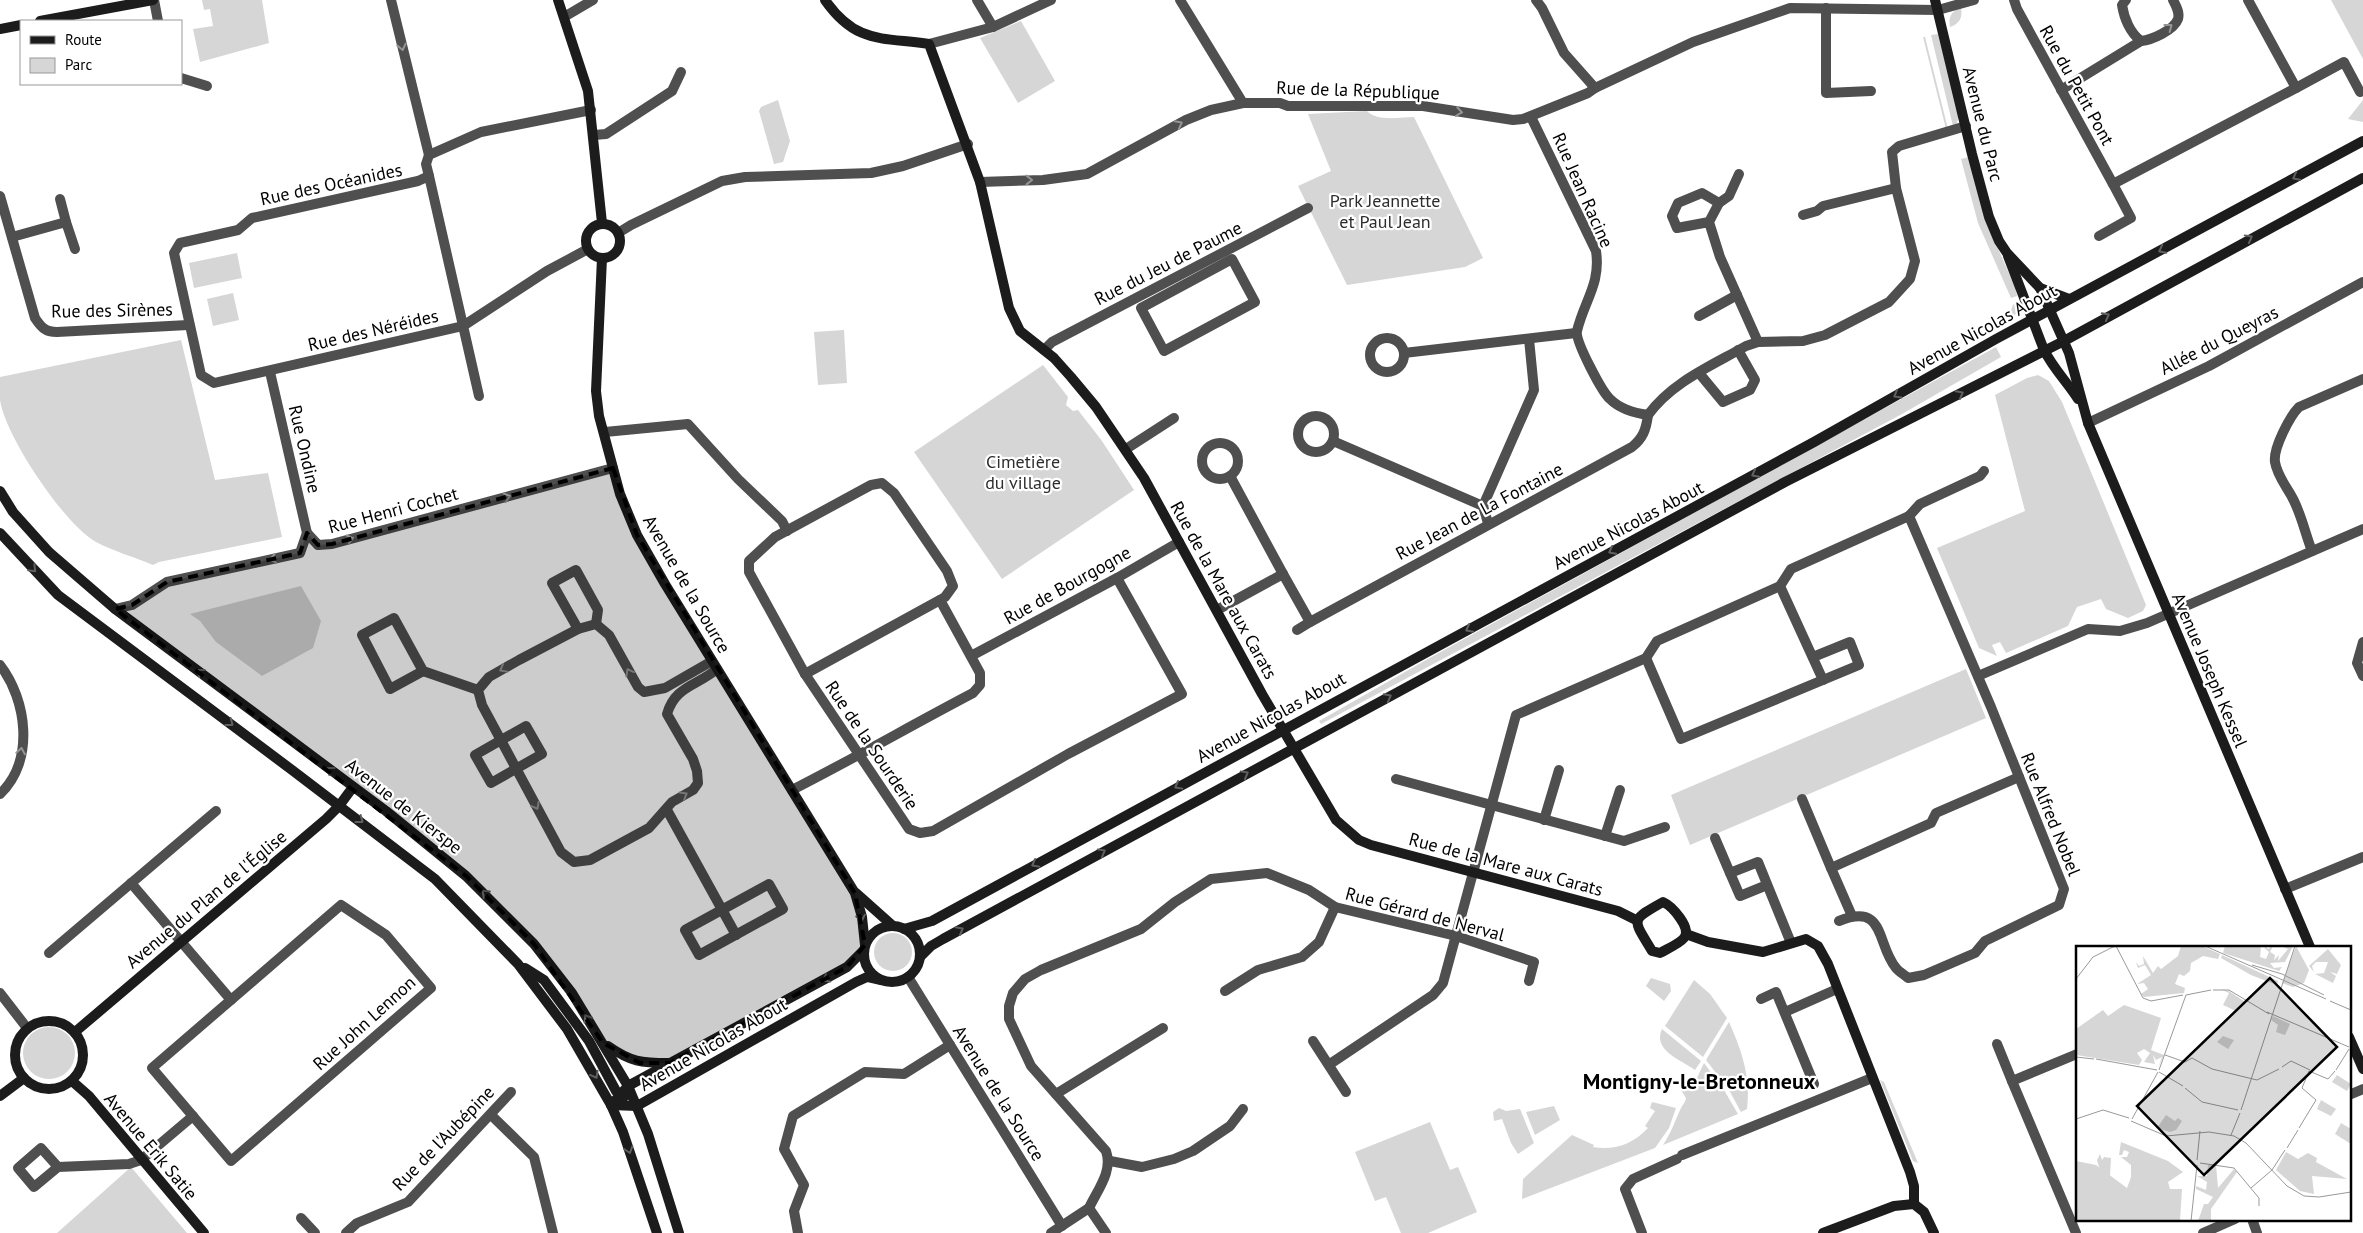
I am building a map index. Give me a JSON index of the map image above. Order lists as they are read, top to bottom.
{
  "streets": {
    "main road": [
      "Avenue du Parc",
      "Avenue Nicolas About",
      "Avenue de la Source",
      "Rue de la Mare aux Carats",
      "Avenue Joseph Kessel",
      "Avenue de Kierspe",
      "Avenue du Plan de l'Église",
      "Avenue Erik Satie"
    ],
    "street": [
      "Rue du Petit Pont",
      "Rue de la République",
      "Rue des Océanides",
      "Rue Jean Racine",
      "Rue du Jeu de Paume",
      "Rue des Sirènes",
      "Rue des Néréides",
      "Allée du Queyras",
      "Rue Ondine",
      "Rue Henri Cochet",
      "Rue Jean de La Fontaine",
      "Rue de Bourgogne",
      "Rue de la Sourderie",
      "Rue Alfred Nobel",
      "Rue Gérard de Nerval",
      "Rue John Lennon",
      "Rue de l'Aubépine"
    ]
  },
  "crossings": [
    ["Rue de la République", "Avenue du Parc"],
    ["Rue de la République", "Rue Jean Racine"],
    ["Rue de la République", "Rue de la Mare aux Carats"],
    ["Avenue du Parc", "Avenue Nicolas About"],
    ["Avenue du Parc", "Avenue Joseph Kessel"],
    ["Rue des Océanides", "Rue des Sirènes"],
    ["Rue des Océanides", "Rue des Néréides"],
    ["Rue du Jeu de Paume", "Rue de la Mare aux Carats"],
    ["Rue des Sirènes", "Rue des Néréides"],
    ["Avenue Nicolas About", "Avenue de la Source"],
    ["Avenue Nicolas About", "Rue de la Mare aux Carats"],
    ["Avenue Nicolas About", "Avenue Joseph Kessel"],
    ["Avenue Nicolas About", "Avenue de Kierspe"],
    ["Rue des Néréides", "Rue Ondine"],
    ["Rue des Néréides", "Avenue de la Source"],
    ["Allée du Queyras", "Avenue Joseph Kessel"],
    ["Rue Ondine", "Rue Henri Cochet"],
    ["Rue Henri Cochet", "Avenue de la Source"],
    ["Rue Henri Cochet", "Avenue de Kierspe"],
    ["Rue de Bourgogne", "Rue de la Mare aux Carats"],
    ["Rue de Bourgogne", "Rue de la Sourderie"],
    ["Avenue de Kierspe", "Avenue du Plan de l'Église"],
    ["Avenue du Plan de l'Église", "Avenue Erik Satie"]
  ],
  "one_way": ["Rue de la République"],
  "districts": ["Montigny-le-Bretonneux"],
  "parks": ["Park Jeannette et Paul Jean", "Cimetière du village"],
  "legend": ["Route", "Parc"]
}
